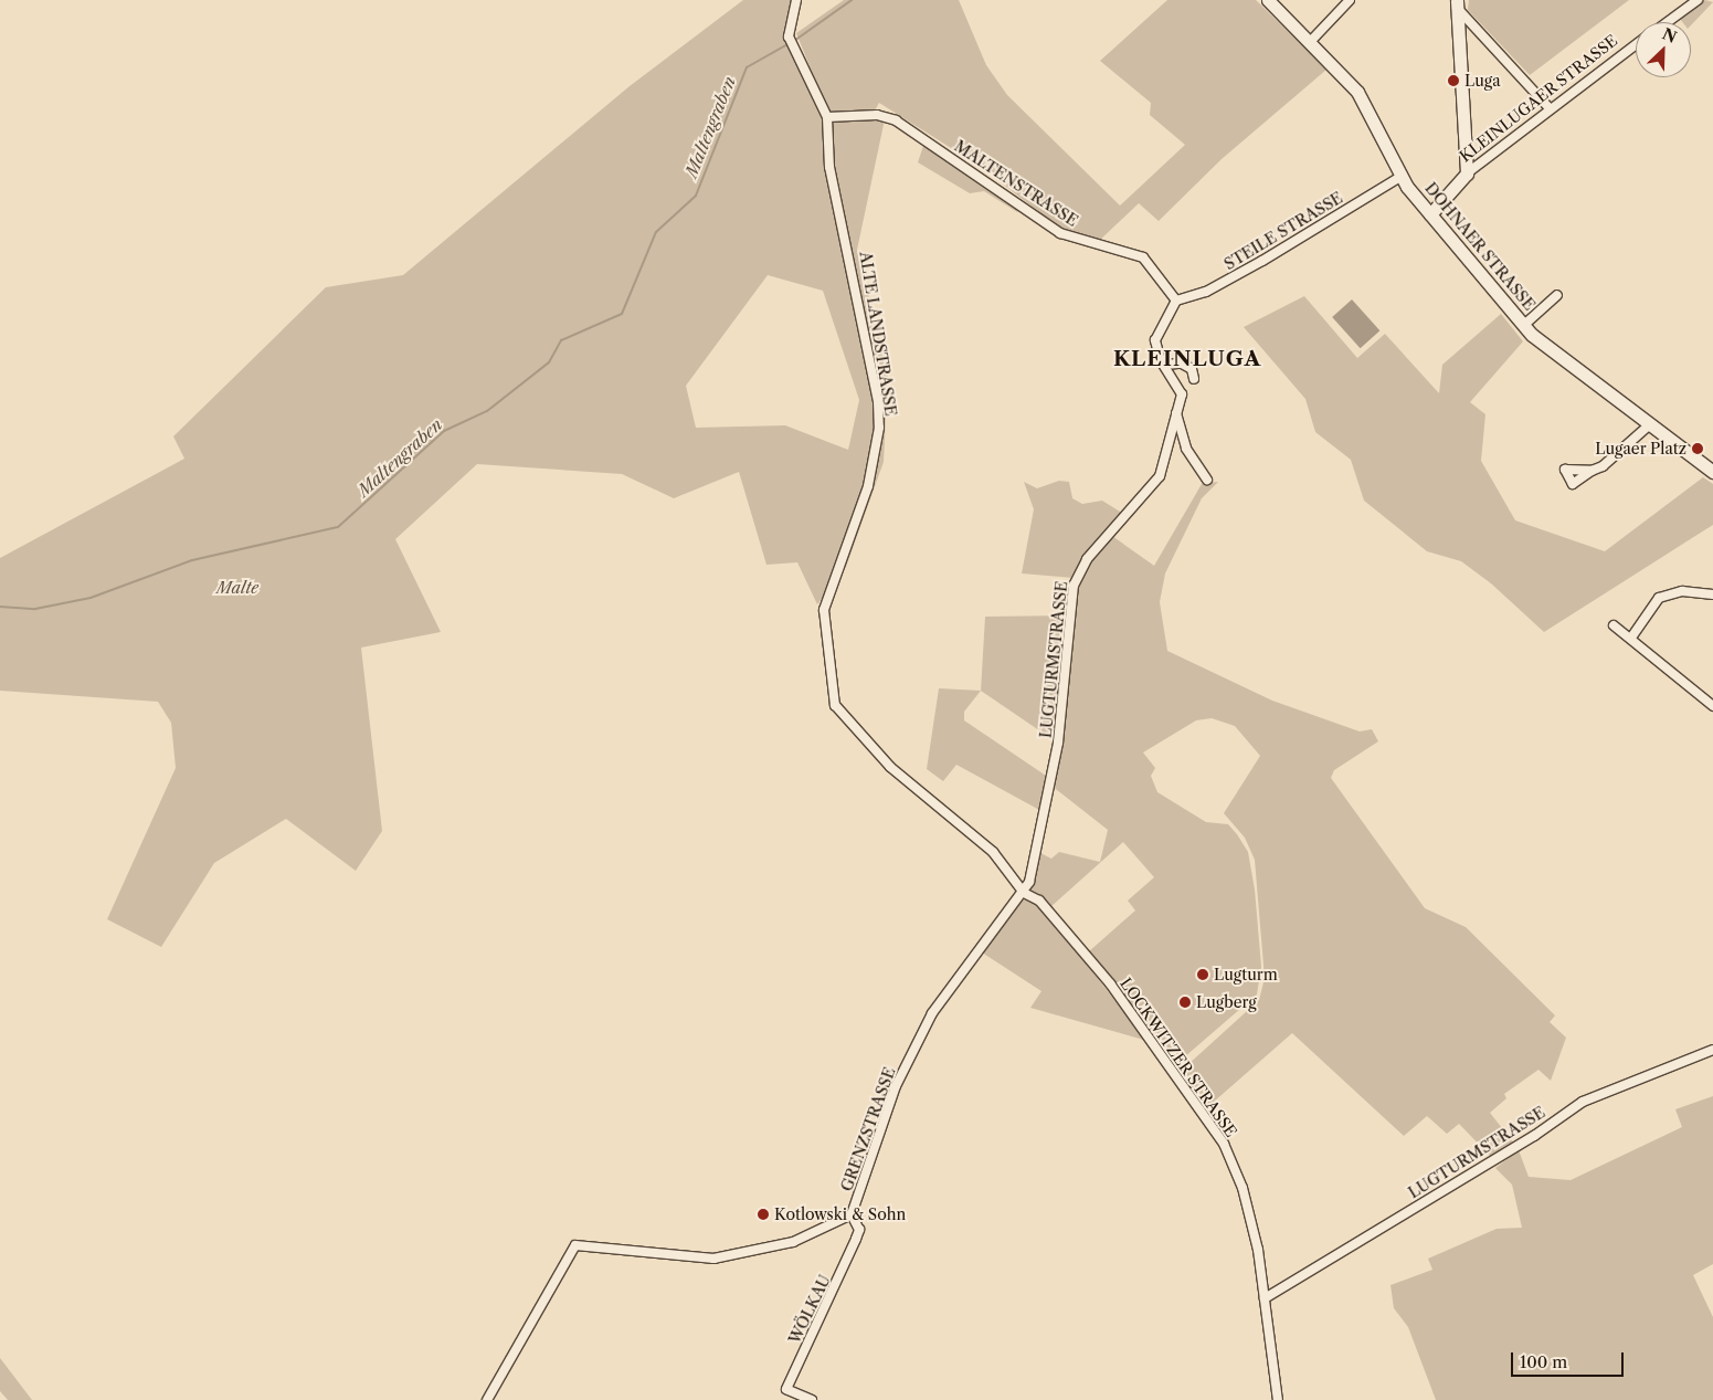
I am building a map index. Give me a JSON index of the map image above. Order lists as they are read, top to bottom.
{
  "streets": {
    "main road": ["KLEINLUGAER STRASSE", "DOHNAER STRASSE"],
    "street": [
      "MALTENSTRASSE",
      "STEILE STRASSE",
      "ALTE LANDSTRASSE",
      "LUGTURMSTRASSE",
      "LOCKWITZER STRASSE",
      "GRENZSTRASSE",
      "WÖLKAU"
    ]
  },
  "crossings": [
    ["KLEINLUGAER STRASSE", "DOHNAER STRASSE"],
    ["MALTENSTRASSE", "STEILE STRASSE"],
    ["MALTENSTRASSE", "ALTE LANDSTRASSE"],
    ["STEILE STRASSE", "DOHNAER STRASSE"],
    ["ALTE LANDSTRASSE", "LUGTURMSTRASSE"],
    ["ALTE LANDSTRASSE", "LOCKWITZER STRASSE"],
    ["ALTE LANDSTRASSE", "GRENZSTRASSE"],
    ["LUGTURMSTRASSE", "LOCKWITZER STRASSE"],
    ["LUGTURMSTRASSE", "GRENZSTRASSE"],
    ["LOCKWITZER STRASSE", "GRENZSTRASSE"],
    ["GRENZSTRASSE", "WÖLKAU"]
  ],
  "districts": ["KLEINLUGA"],
  "water": ["Maltengraben"],
  "parks": ["Malte"],
  "places": [
    "Luga",
    "Lugaer Platz",
    "Lugturm",
    "Lugberg",
    "Kotlowski & Sohn"
  ],
  "scale_bar": "100 m",
  "north": "top right"
}
